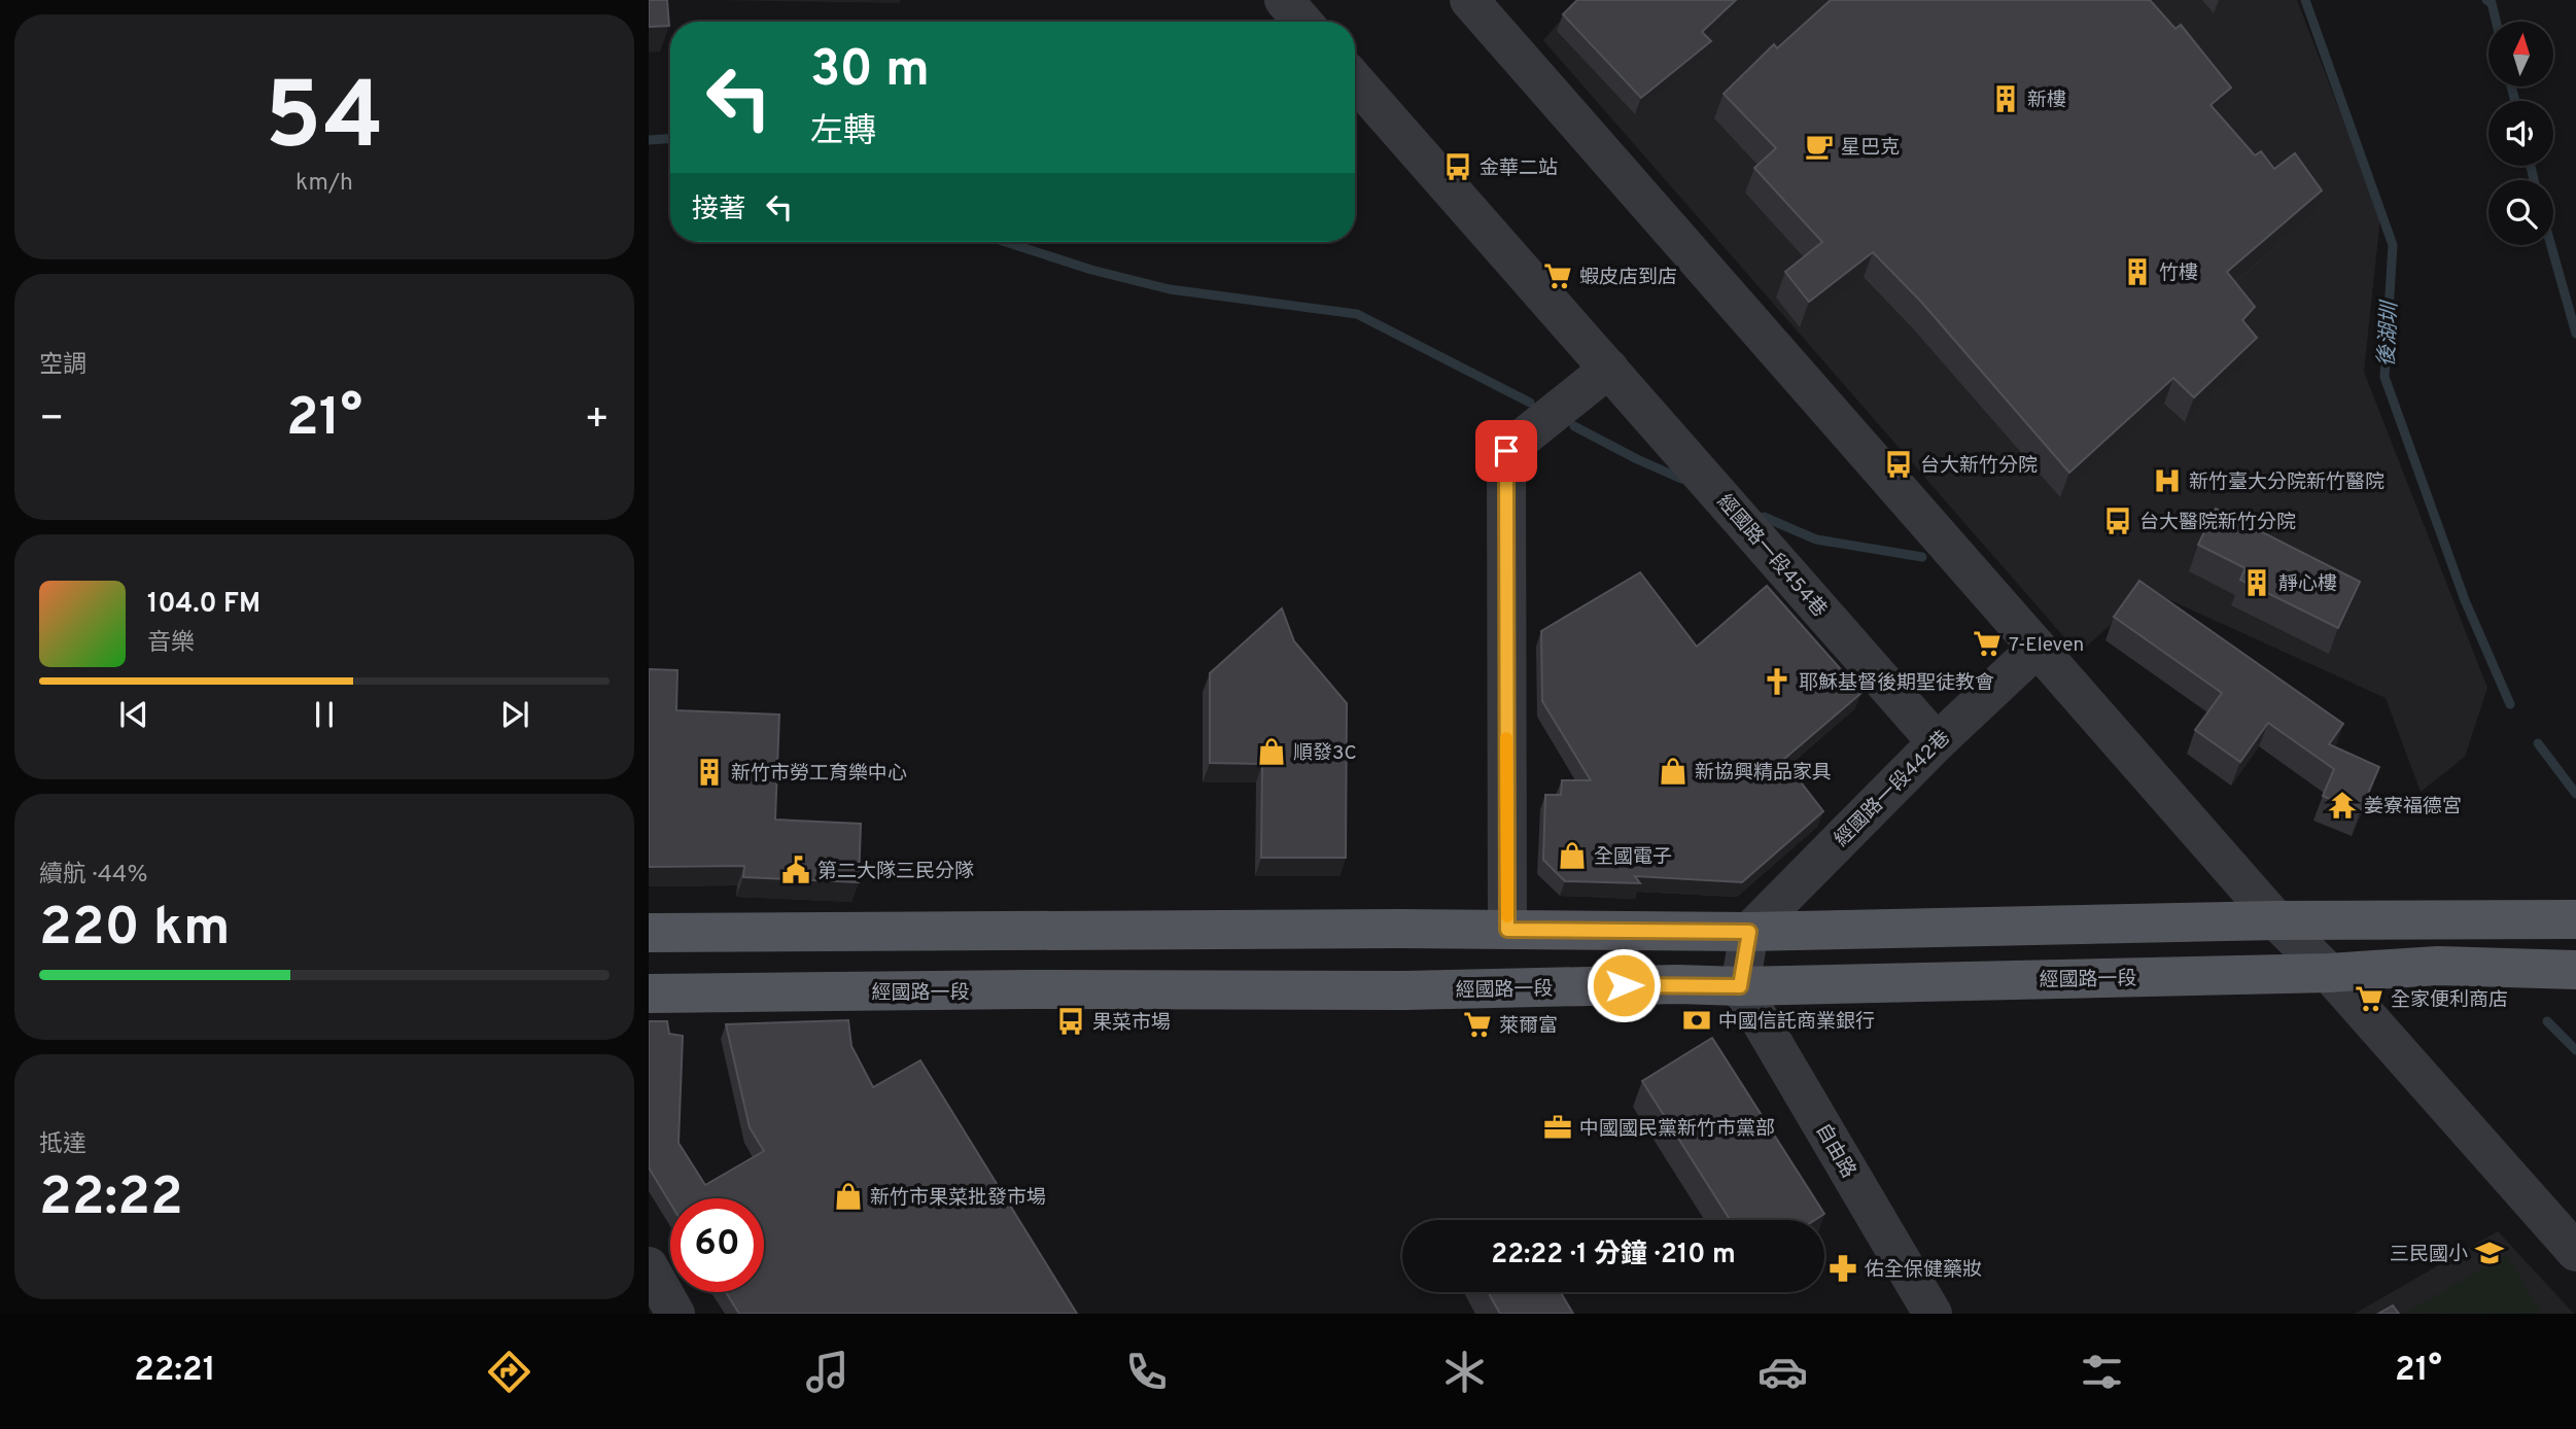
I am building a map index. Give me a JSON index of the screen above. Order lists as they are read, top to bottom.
{
  "streets": {
    "main road": ["經國路一段"],
    "street": ["經國路一段454巷", "經國路一段442巷", "自由路"]
  },
  "crossings": [
    ["經國路一段454巷", "經國路一段442巷"],
    ["經國路一段", "自由路"]
  ],
  "water": ["後湖圳"],
  "places": {
    "building": [
      "新樓",
      "竹樓",
      "靜心樓",
      "新竹市勞工育樂中心"
    ],
    "cafe": ["星巴克"],
    "bus stop": [
      "金華二站",
      "台大新竹分院",
      "台大醫院新竹分院",
      "果菜市場"
    ],
    "supermarket": [
      "蝦皮店到店",
      "7-Eleven",
      "全家便利商店",
      "萊爾富"
    ],
    "hospital": ["新竹臺大分院新竹醫院"],
    "church": ["耶穌基督後期聖徒教會"],
    "shop": [
      "順發3C",
      "新協興精品家具",
      "全國電子",
      "新竹市果菜批發市場"
    ],
    "temple": ["姜寮福德宮"],
    "public building": ["第二大隊三民分隊"],
    "bank": ["中國信託商業銀行"],
    "office": ["中國國民黨新竹市黨部"],
    "school or university": ["三民國小"],
    "pharmacy": ["佑全保健藥妝"]
  },
  "north": "top",
  "page": {
    "tile": [
      ["54", "km/h"],
      "空調",
      ["續航 · 44%", "220 km"],
      ["抵達", "22:22"]
    ],
    "turn": ["30 m", "左轉"],
    "then": "接著",
    "heat": ["−", "21°", "+"],
    "song": ["104.0 FM", "音樂"],
    "limit": "60",
    "trip": "22:22 · 1 分鐘 · 210 m",
    "tabs": ["22:21", "21°"]
  }
}
